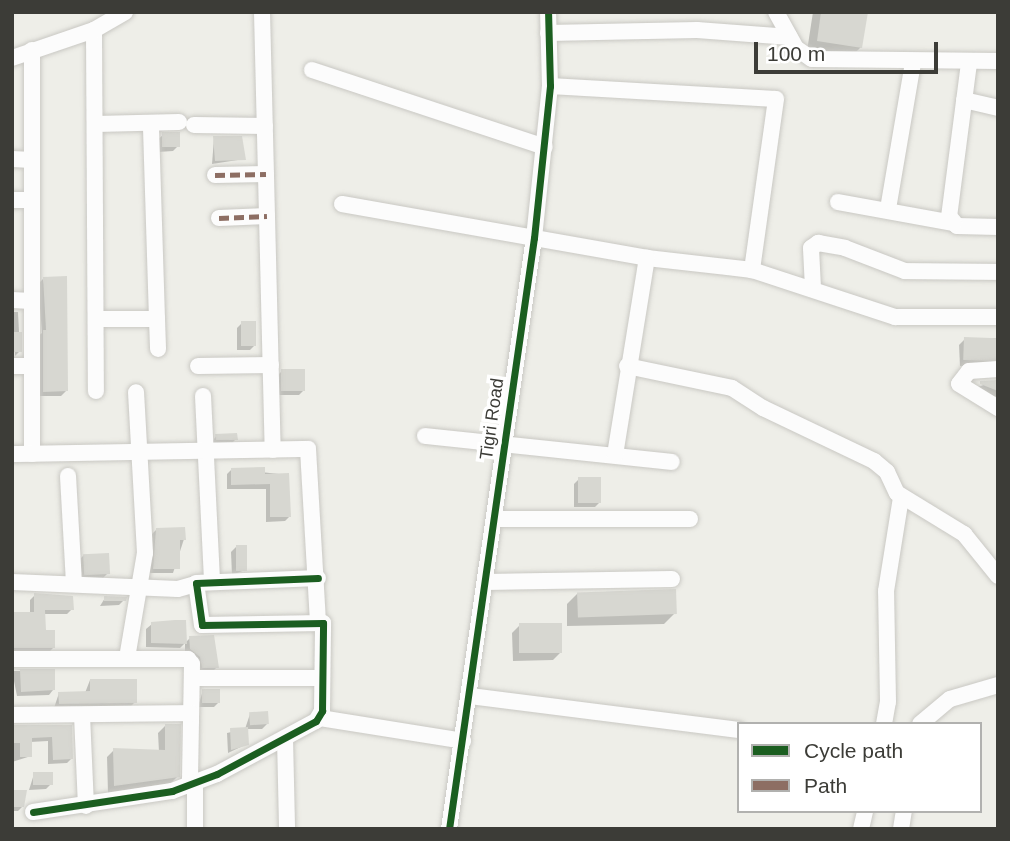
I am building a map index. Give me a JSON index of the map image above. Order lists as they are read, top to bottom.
{
  "streets": {
    "street": ["Tigri Road"]
  },
  "legend": ["Cycle path", "Path"],
  "scale_bar": "100 m"
}
